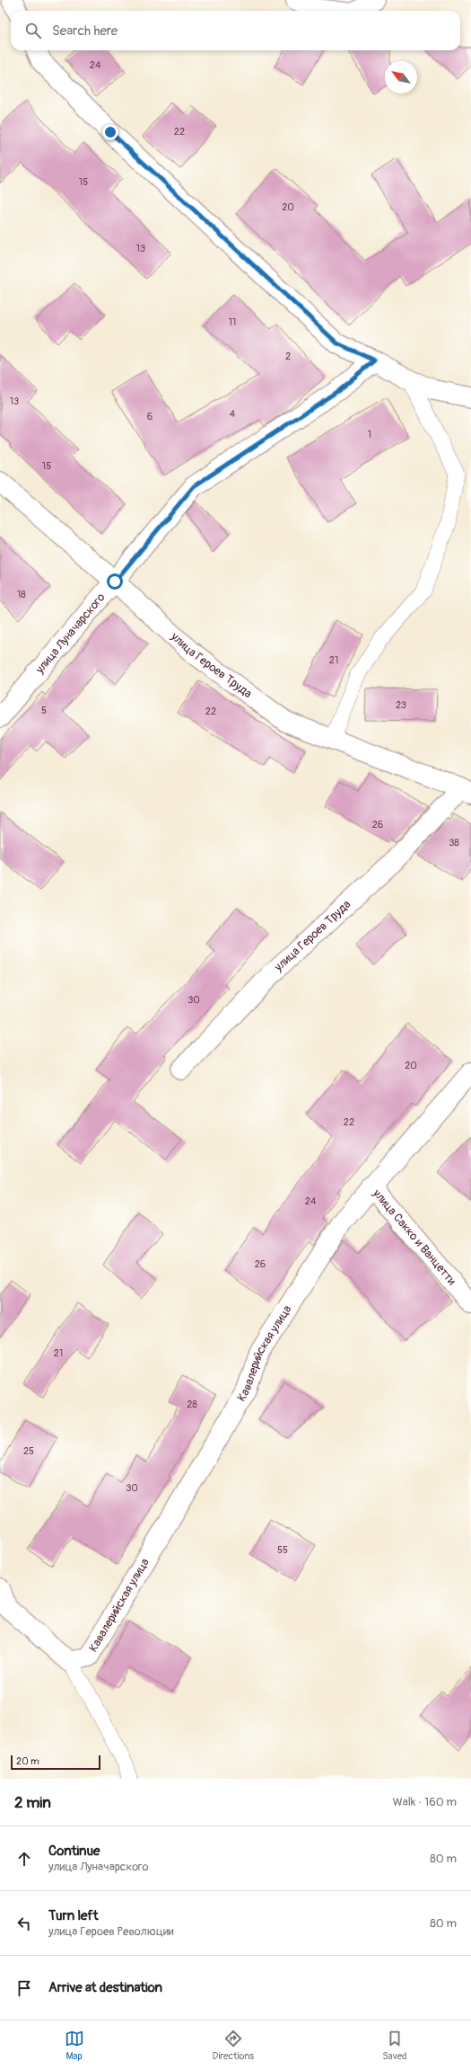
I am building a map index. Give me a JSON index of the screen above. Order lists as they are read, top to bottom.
{
  "streets": {
    "street": [
      "улица Луначарского",
      "улица Героев Труда",
      "улица Сакко и Ванцетти",
      "Кавалерийская улица"
    ]
  },
  "crossings": [
    ["улица Луначарского", "улица Героев Труда"],
    ["улица Сакко и Ванцетти", "Кавалерийская улица"]
  ],
  "house_numbers": [
    "24",
    "22",
    "15",
    "20",
    "13",
    "11",
    "2",
    "13",
    "4",
    "6",
    "1",
    "15",
    "18",
    "21",
    "23",
    "5",
    "22",
    "26",
    "38",
    "30",
    "20",
    "22",
    "24",
    "26",
    "21",
    "28",
    "25",
    "30",
    "55"
  ],
  "scale_bar": "20 m",
  "north": "top left",
  "page": {
    "search": "Search here",
    "scale": "20 m",
    "heading": ["2 min", "Walk · 160 m"],
    "list": [
      ["Continue", "улица Луначарского", "80 m"],
      ["Turn left", "улица Героев Революции", "80 m"],
      "Arrive at destination"
    ],
    "nav": ["Map", "Directions", "Saved"]
  }
}
